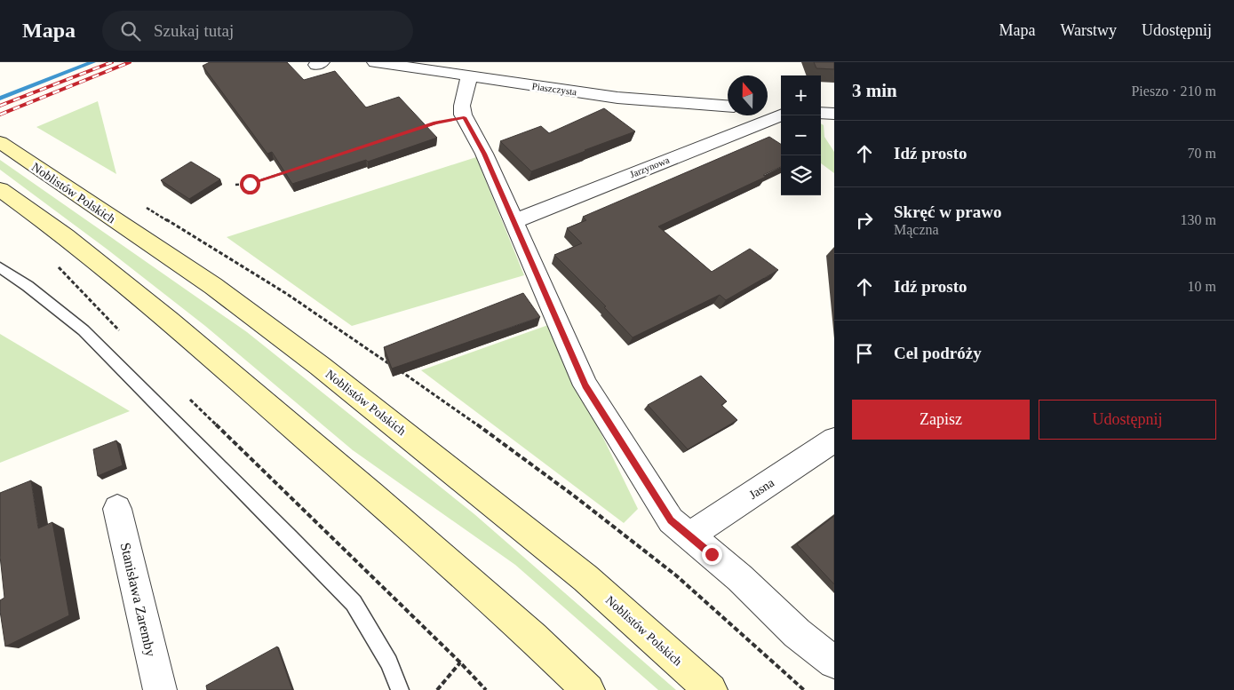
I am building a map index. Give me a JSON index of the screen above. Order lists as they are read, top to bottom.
{
  "streets": {
    "main road": ["Noblistów Polskich"],
    "street": [
      "Piaszczysta",
      "Jarzynowa",
      "Jasna",
      "Stanisława Zaremby"
    ]
  },
  "north": "top",
  "page": {
    "header": "Mapa",
    "search": "Szukaj tutaj",
    "nav": ["Mapa", "Warstwy", "Udostępnij"],
    "heading": ["3 min", "Pieszo · 210 m"],
    "map_buttons": ["+", "−"],
    "list": [
      ["Idź prosto", "70 m"],
      ["Skręć w prawo", "Mączna", "130 m"],
      ["Idź prosto", "10 m"],
      "Cel podróży"
    ],
    "buttons": ["Zapisz", "Udostępnij"]
  }
}
